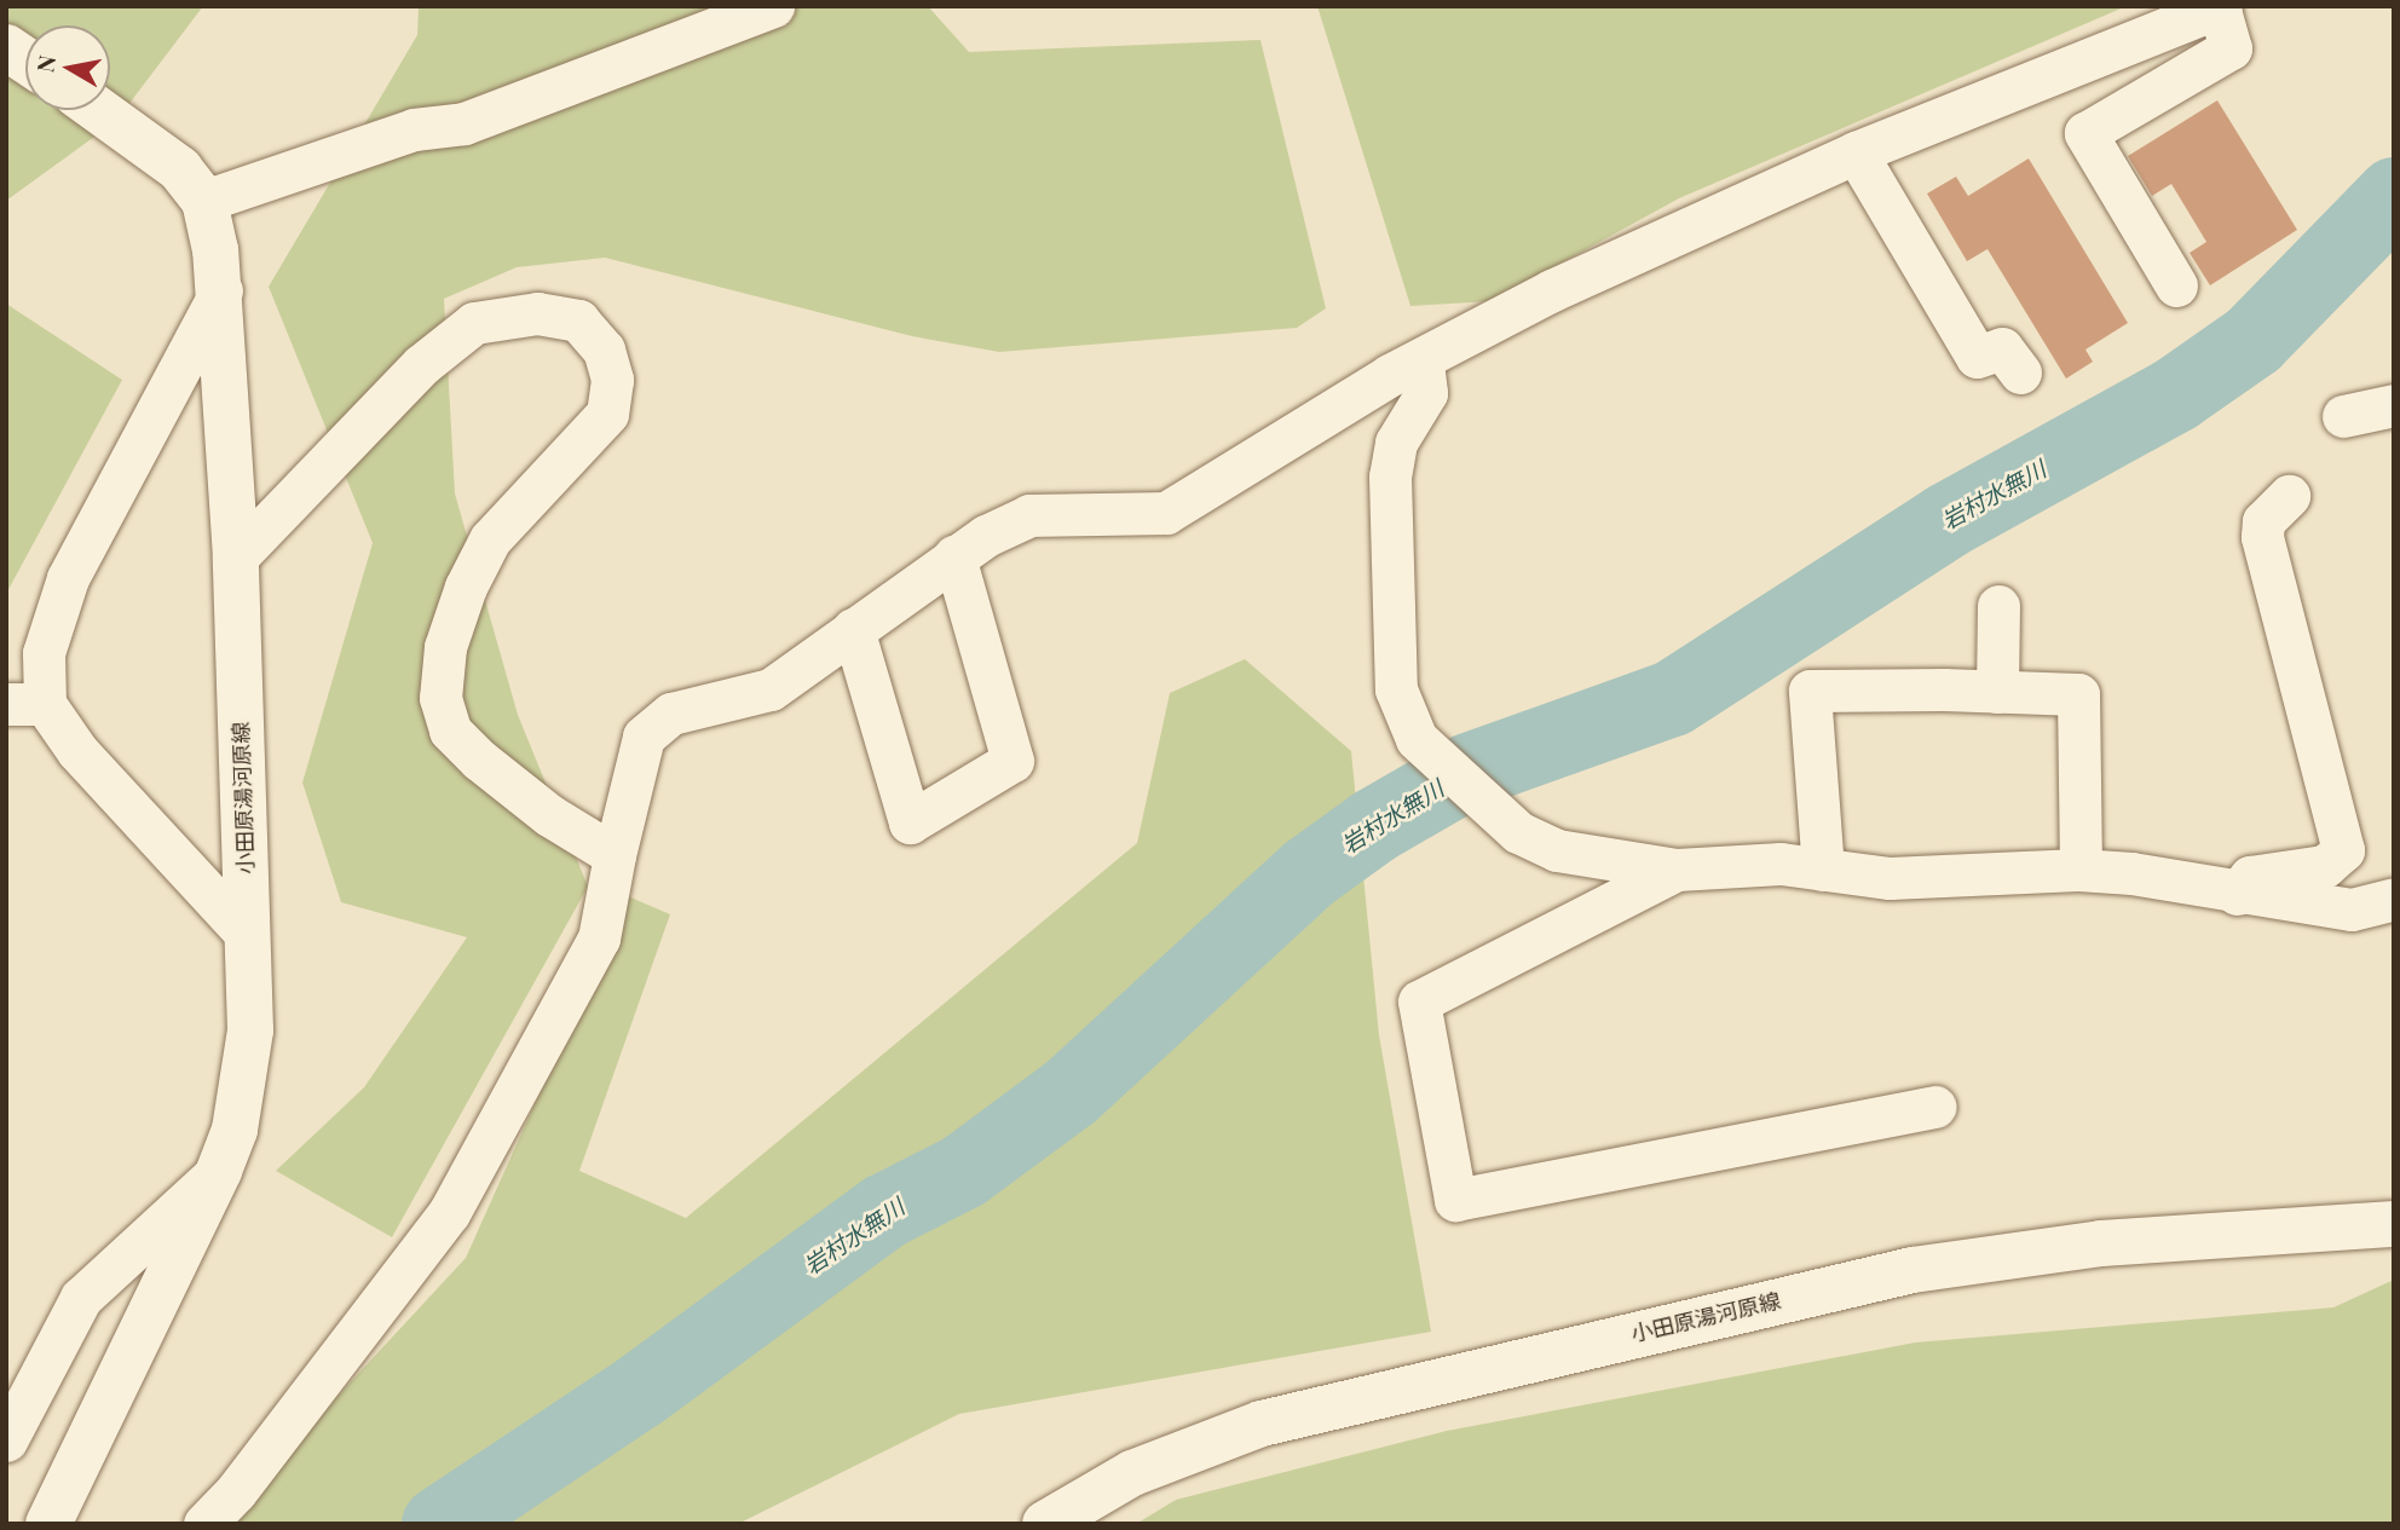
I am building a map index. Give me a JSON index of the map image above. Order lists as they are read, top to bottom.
{
  "streets": {
    "main road": ["小田原湯河原線"]
  },
  "water": ["岩村水無川"],
  "north": "left"
}
